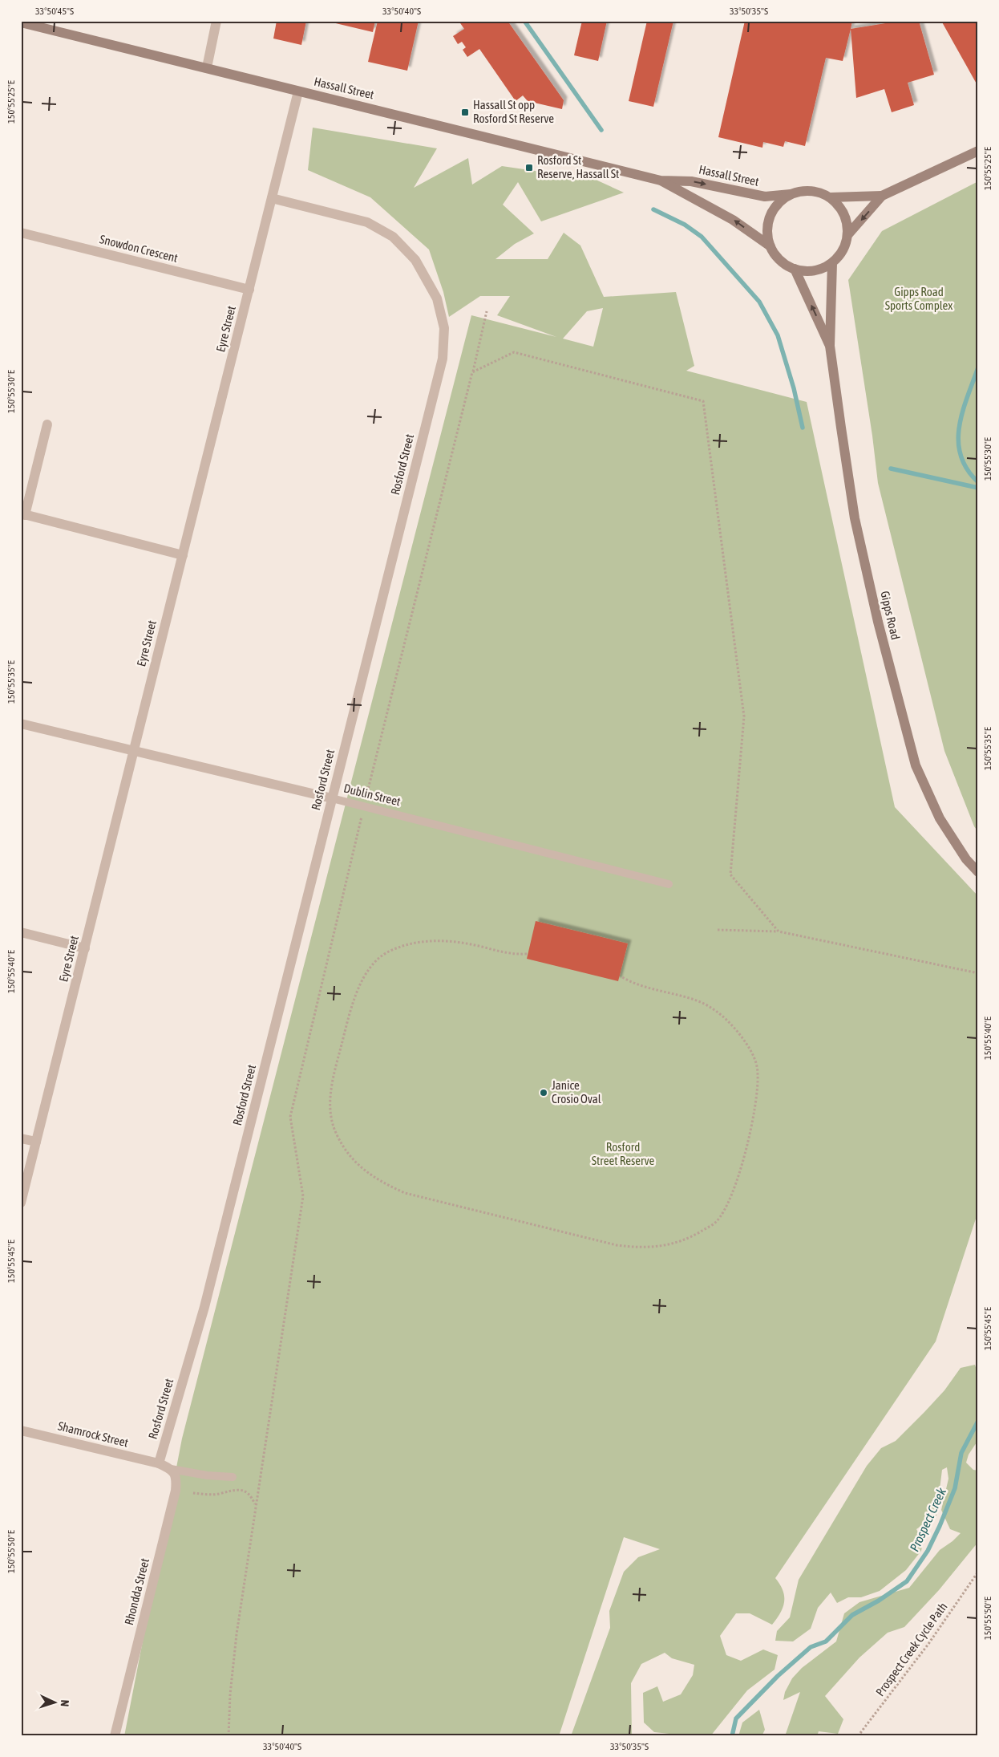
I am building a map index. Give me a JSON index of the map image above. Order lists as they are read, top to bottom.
{
  "streets": {
    "main road": ["Hassall Street", "Gipps Road"],
    "street": [
      "Snowdon Crescent",
      "Eyre Street",
      "Rosford Street",
      "Dublin Street",
      "Shamrock Street",
      "Rhondda Street"
    ],
    "path": ["Prospect Creek Cycle Path"]
  },
  "crossings": [
    ["Hassall Street", "Eyre Street"],
    ["Hassall Street", "Gipps Road"],
    ["Snowdon Crescent", "Eyre Street"],
    ["Eyre Street", "Rosford Street"],
    ["Eyre Street", "Dublin Street"],
    ["Rosford Street", "Dublin Street"],
    ["Rosford Street", "Shamrock Street"]
  ],
  "water": ["Prospect Creek"],
  "parks": ["Gipps Road Sports Complex", "Rosford Street Reserve"],
  "places": {
    "transit": ["Hassall St opp Rosford St Reserve", "Rosford St Reserve, Hassall St"],
    "other": ["Janice Crosio Oval"]
  },
  "north": "right",
  "coordinates": [
    "33°50'45\"S",
    "33°50'40\"S",
    "33°50'35\"S",
    "150°55'25\"E",
    "150°55'30\"E",
    "150°55'35\"E",
    "150°55'40\"E",
    "150°55'45\"E",
    "150°55'50\"E"
  ]
}
